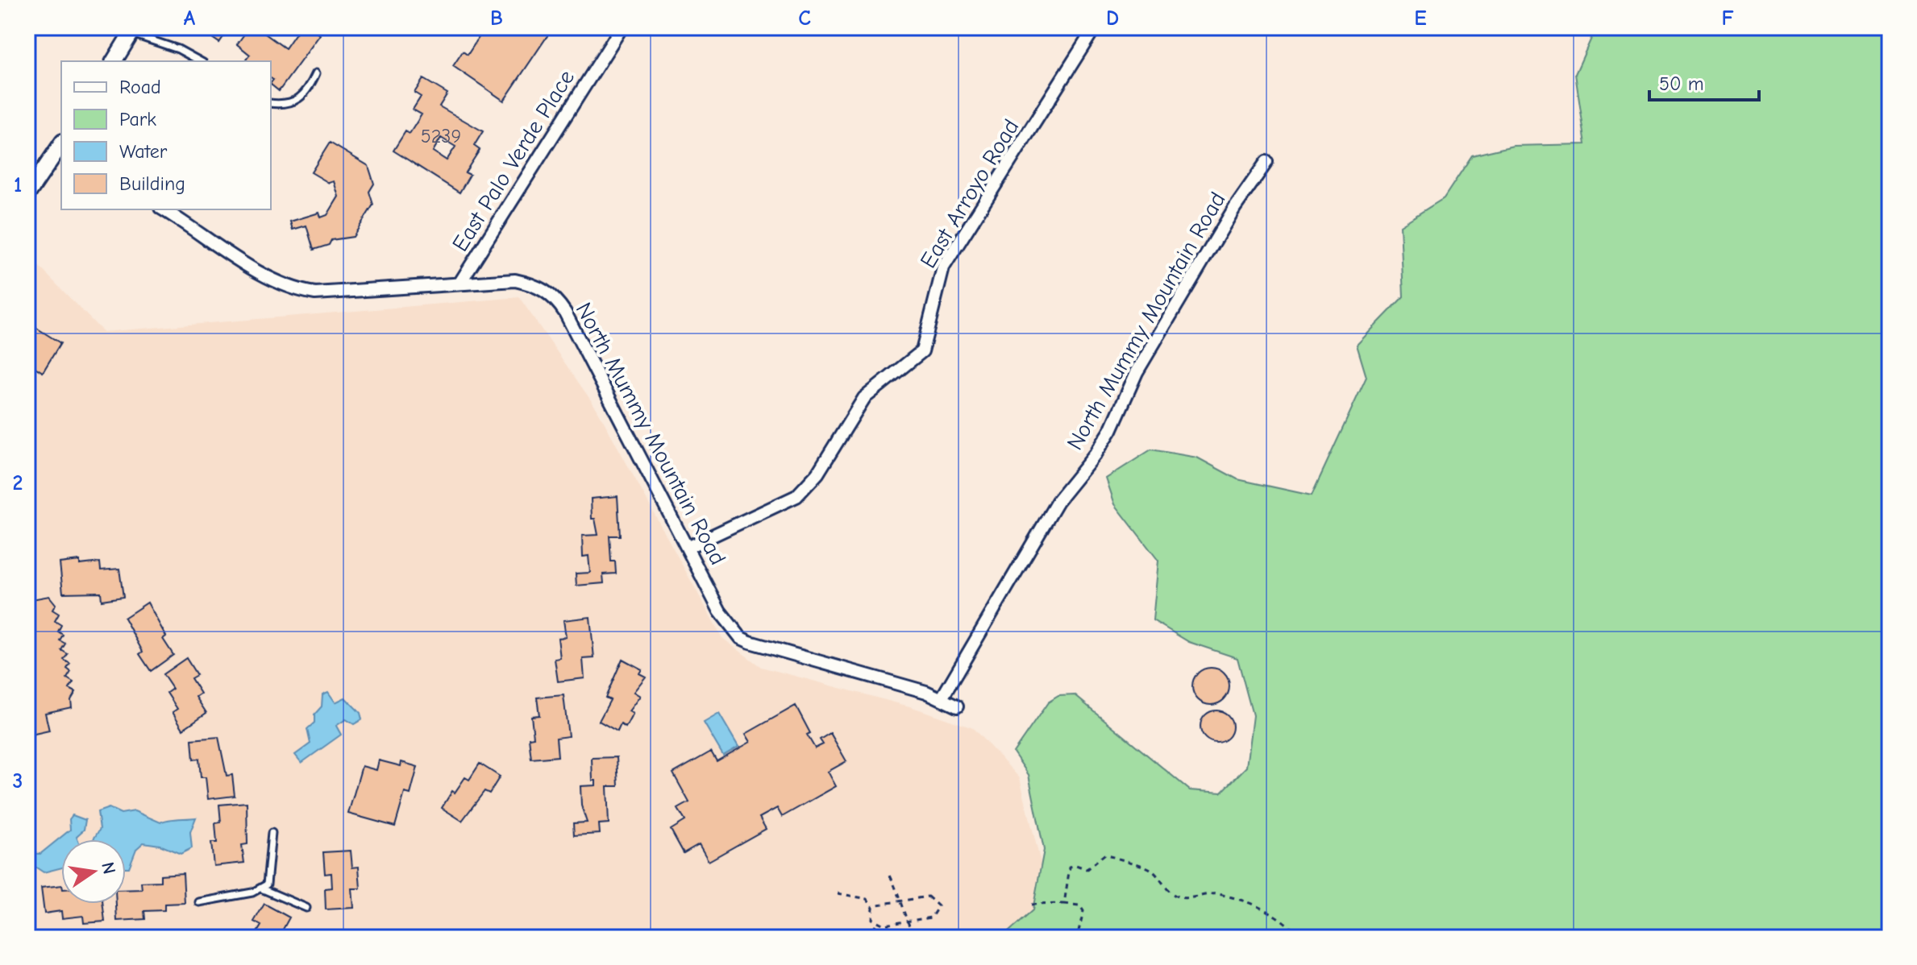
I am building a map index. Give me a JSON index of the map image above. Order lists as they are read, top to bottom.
{
  "streets": {
    "street": ["East Palo Verde Place", "East Arroyo Road", "North Mummy Mountain Road"]
  },
  "crossings": [
    ["East Palo Verde Place", "North Mummy Mountain Road"],
    ["East Arroyo Road", "North Mummy Mountain Road"]
  ],
  "house_numbers": ["5239"],
  "legend": [
    "Road",
    "Park",
    "Water",
    "Building"
  ],
  "scale_bar": "50 m",
  "north": "right",
  "grid": {
    "columns": [
      "A",
      "B",
      "C",
      "D",
      "E",
      "F"
    ],
    "rows": ["1", "2", "3"]
  }
}
